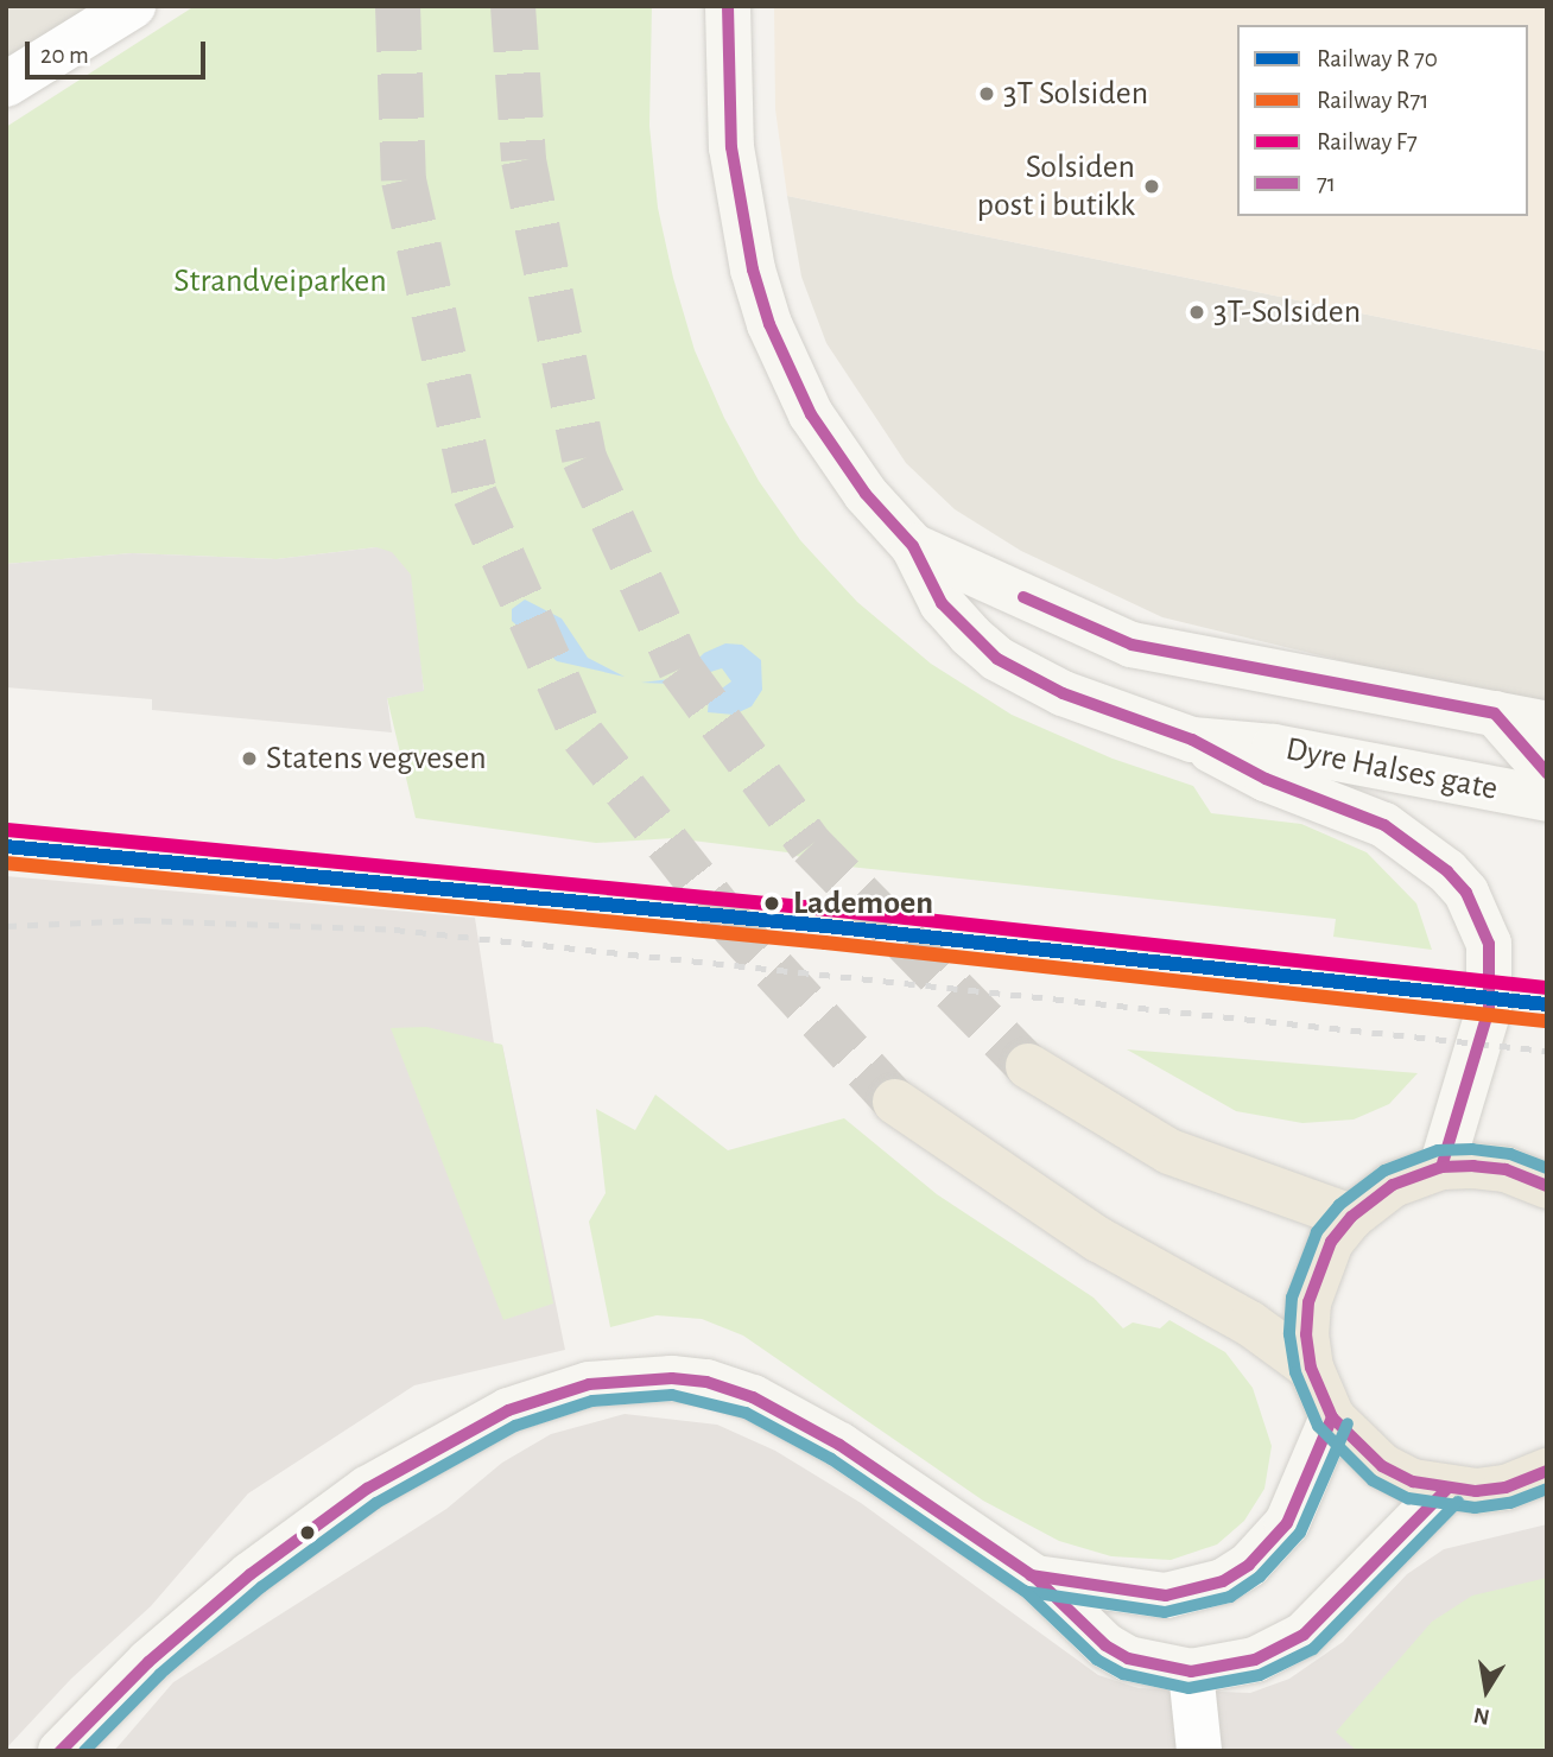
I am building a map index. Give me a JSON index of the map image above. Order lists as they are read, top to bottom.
{
  "streets": {
    "main road": ["Dyre Halses gate"]
  },
  "parks": ["Strandveiparken"],
  "places": [
    "3T Solsiden",
    "Solsiden post i butikk",
    "3T-Solsiden",
    "Statens vegvesen",
    "Lademoen"
  ],
  "lines": [
    "transit line 71",
    "rail line F7",
    "rail line R71",
    "transit line 20"
  ],
  "legend": [
    "Railway R 70",
    "Railway R71",
    "Railway F7",
    "71"
  ],
  "scale_bar": "20 m",
  "north": "bottom"
}
